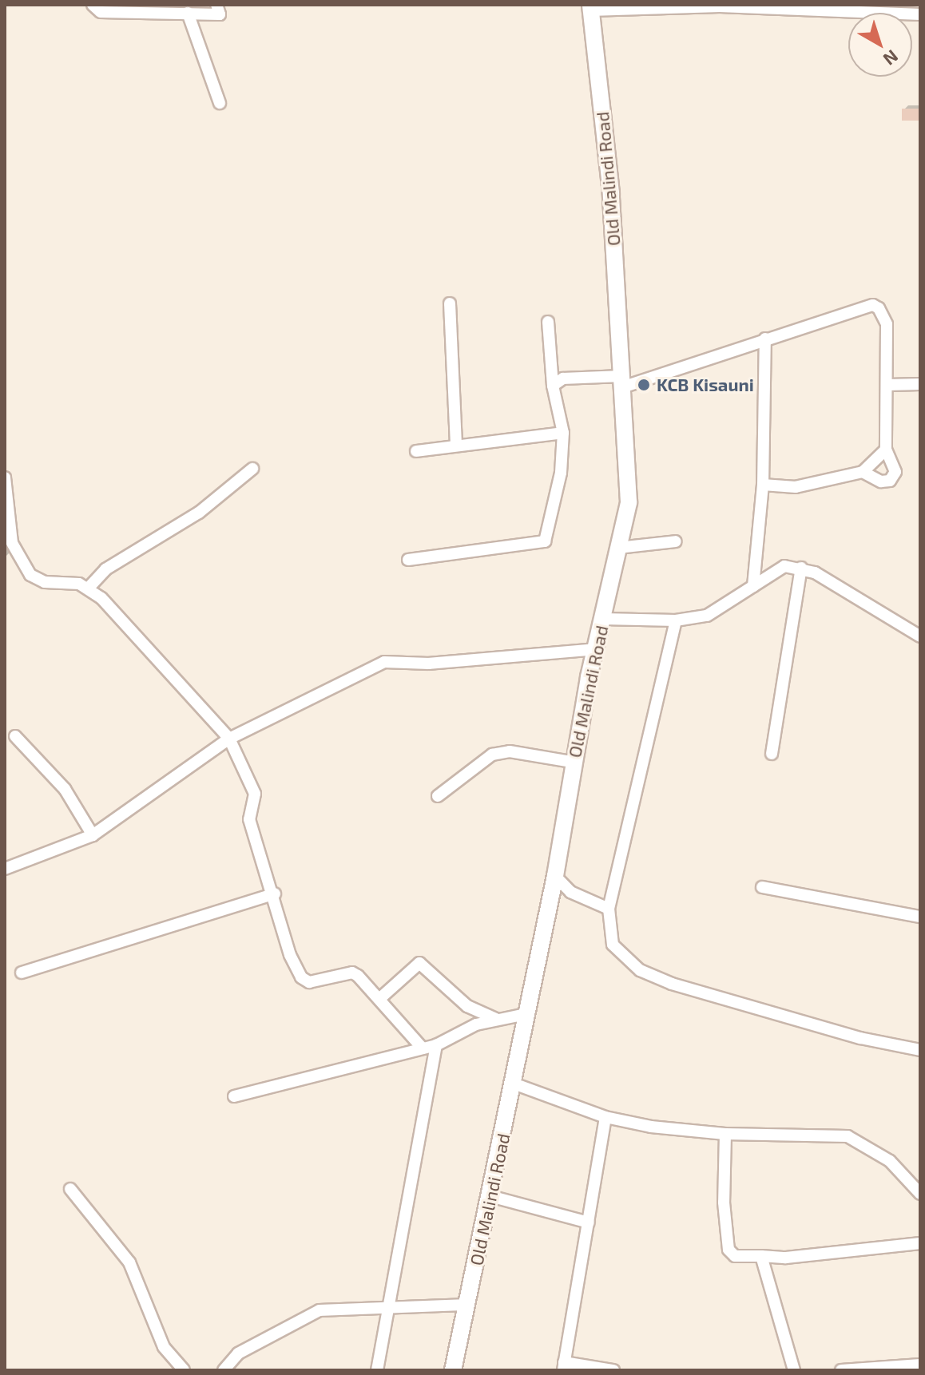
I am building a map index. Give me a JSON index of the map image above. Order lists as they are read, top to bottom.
{
  "streets": {
    "main road": ["Old Malindi Road"]
  },
  "places": ["KCB Kisauni"],
  "north": "bottom right"
}
